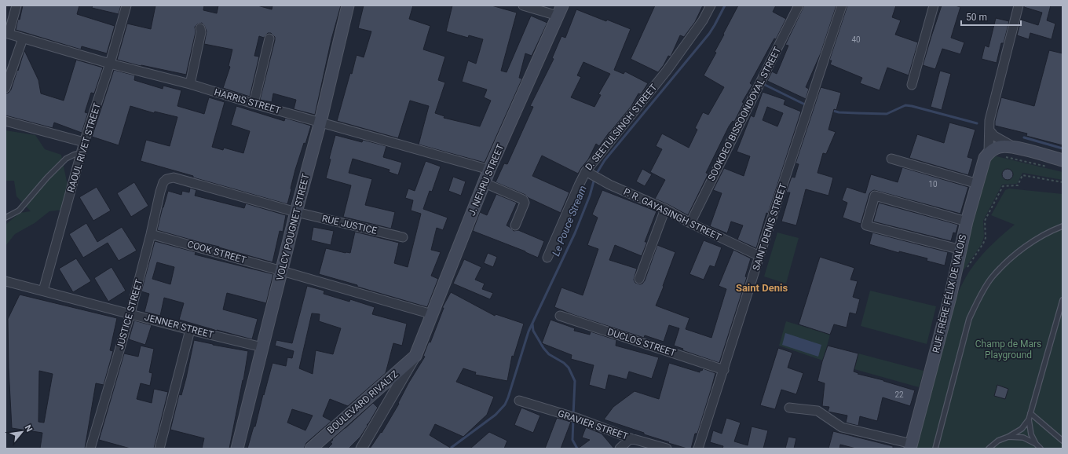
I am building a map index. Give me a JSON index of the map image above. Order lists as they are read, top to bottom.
{
  "streets": {
    "main road": [
      "J. NEHRU STREET",
      "VOLCY POUGNET STREET",
      "RUE FRÈRE FÉLIX DE VALOIS",
      "BOULEVARD RIVALTZ"
    ],
    "street": [
      "HARRIS STREET",
      "SOOKDEO BISSOONDOYAL STREET",
      "D. SEETULSINGH STREET",
      "RAOUL RIVET STREET",
      "P. R. GAYASINGH STREET",
      "RUE JUSTICE",
      "SAINT DENIS STREET",
      "COOK STREET",
      "JUSTICE STREET",
      "JENNER STREET",
      "DUCLOS STREET",
      "GRAVIER STREET"
    ]
  },
  "crossings": [
    ["HARRIS STREET", "RAOUL RIVET STREET"],
    ["HARRIS STREET", "J. NEHRU STREET"],
    ["HARRIS STREET", "VOLCY POUGNET STREET"],
    ["SOOKDEO BISSOONDOYAL STREET", "P. R. GAYASINGH STREET"],
    ["D. SEETULSINGH STREET", "P. R. GAYASINGH STREET"],
    ["RAOUL RIVET STREET", "JENNER STREET"],
    ["J. NEHRU STREET", "COOK STREET"],
    ["J. NEHRU STREET", "BOULEVARD RIVALTZ"],
    ["P. R. GAYASINGH STREET", "SAINT DENIS STREET"],
    ["RUE JUSTICE", "VOLCY POUGNET STREET"],
    ["RUE JUSTICE", "JUSTICE STREET"],
    ["VOLCY POUGNET STREET", "COOK STREET"],
    ["VOLCY POUGNET STREET", "JUSTICE STREET"],
    ["VOLCY POUGNET STREET", "JENNER STREET"],
    ["SAINT DENIS STREET", "DUCLOS STREET"],
    ["COOK STREET", "JUSTICE STREET"],
    ["JUSTICE STREET", "JENNER STREET"]
  ],
  "districts": ["Saint Denis"],
  "water": ["Le Pouce Stream"],
  "parks": ["Champ de Mars Playground"],
  "house_numbers": ["40", "10", "22"],
  "scale_bar": "50 m",
  "north": "top right"
}
